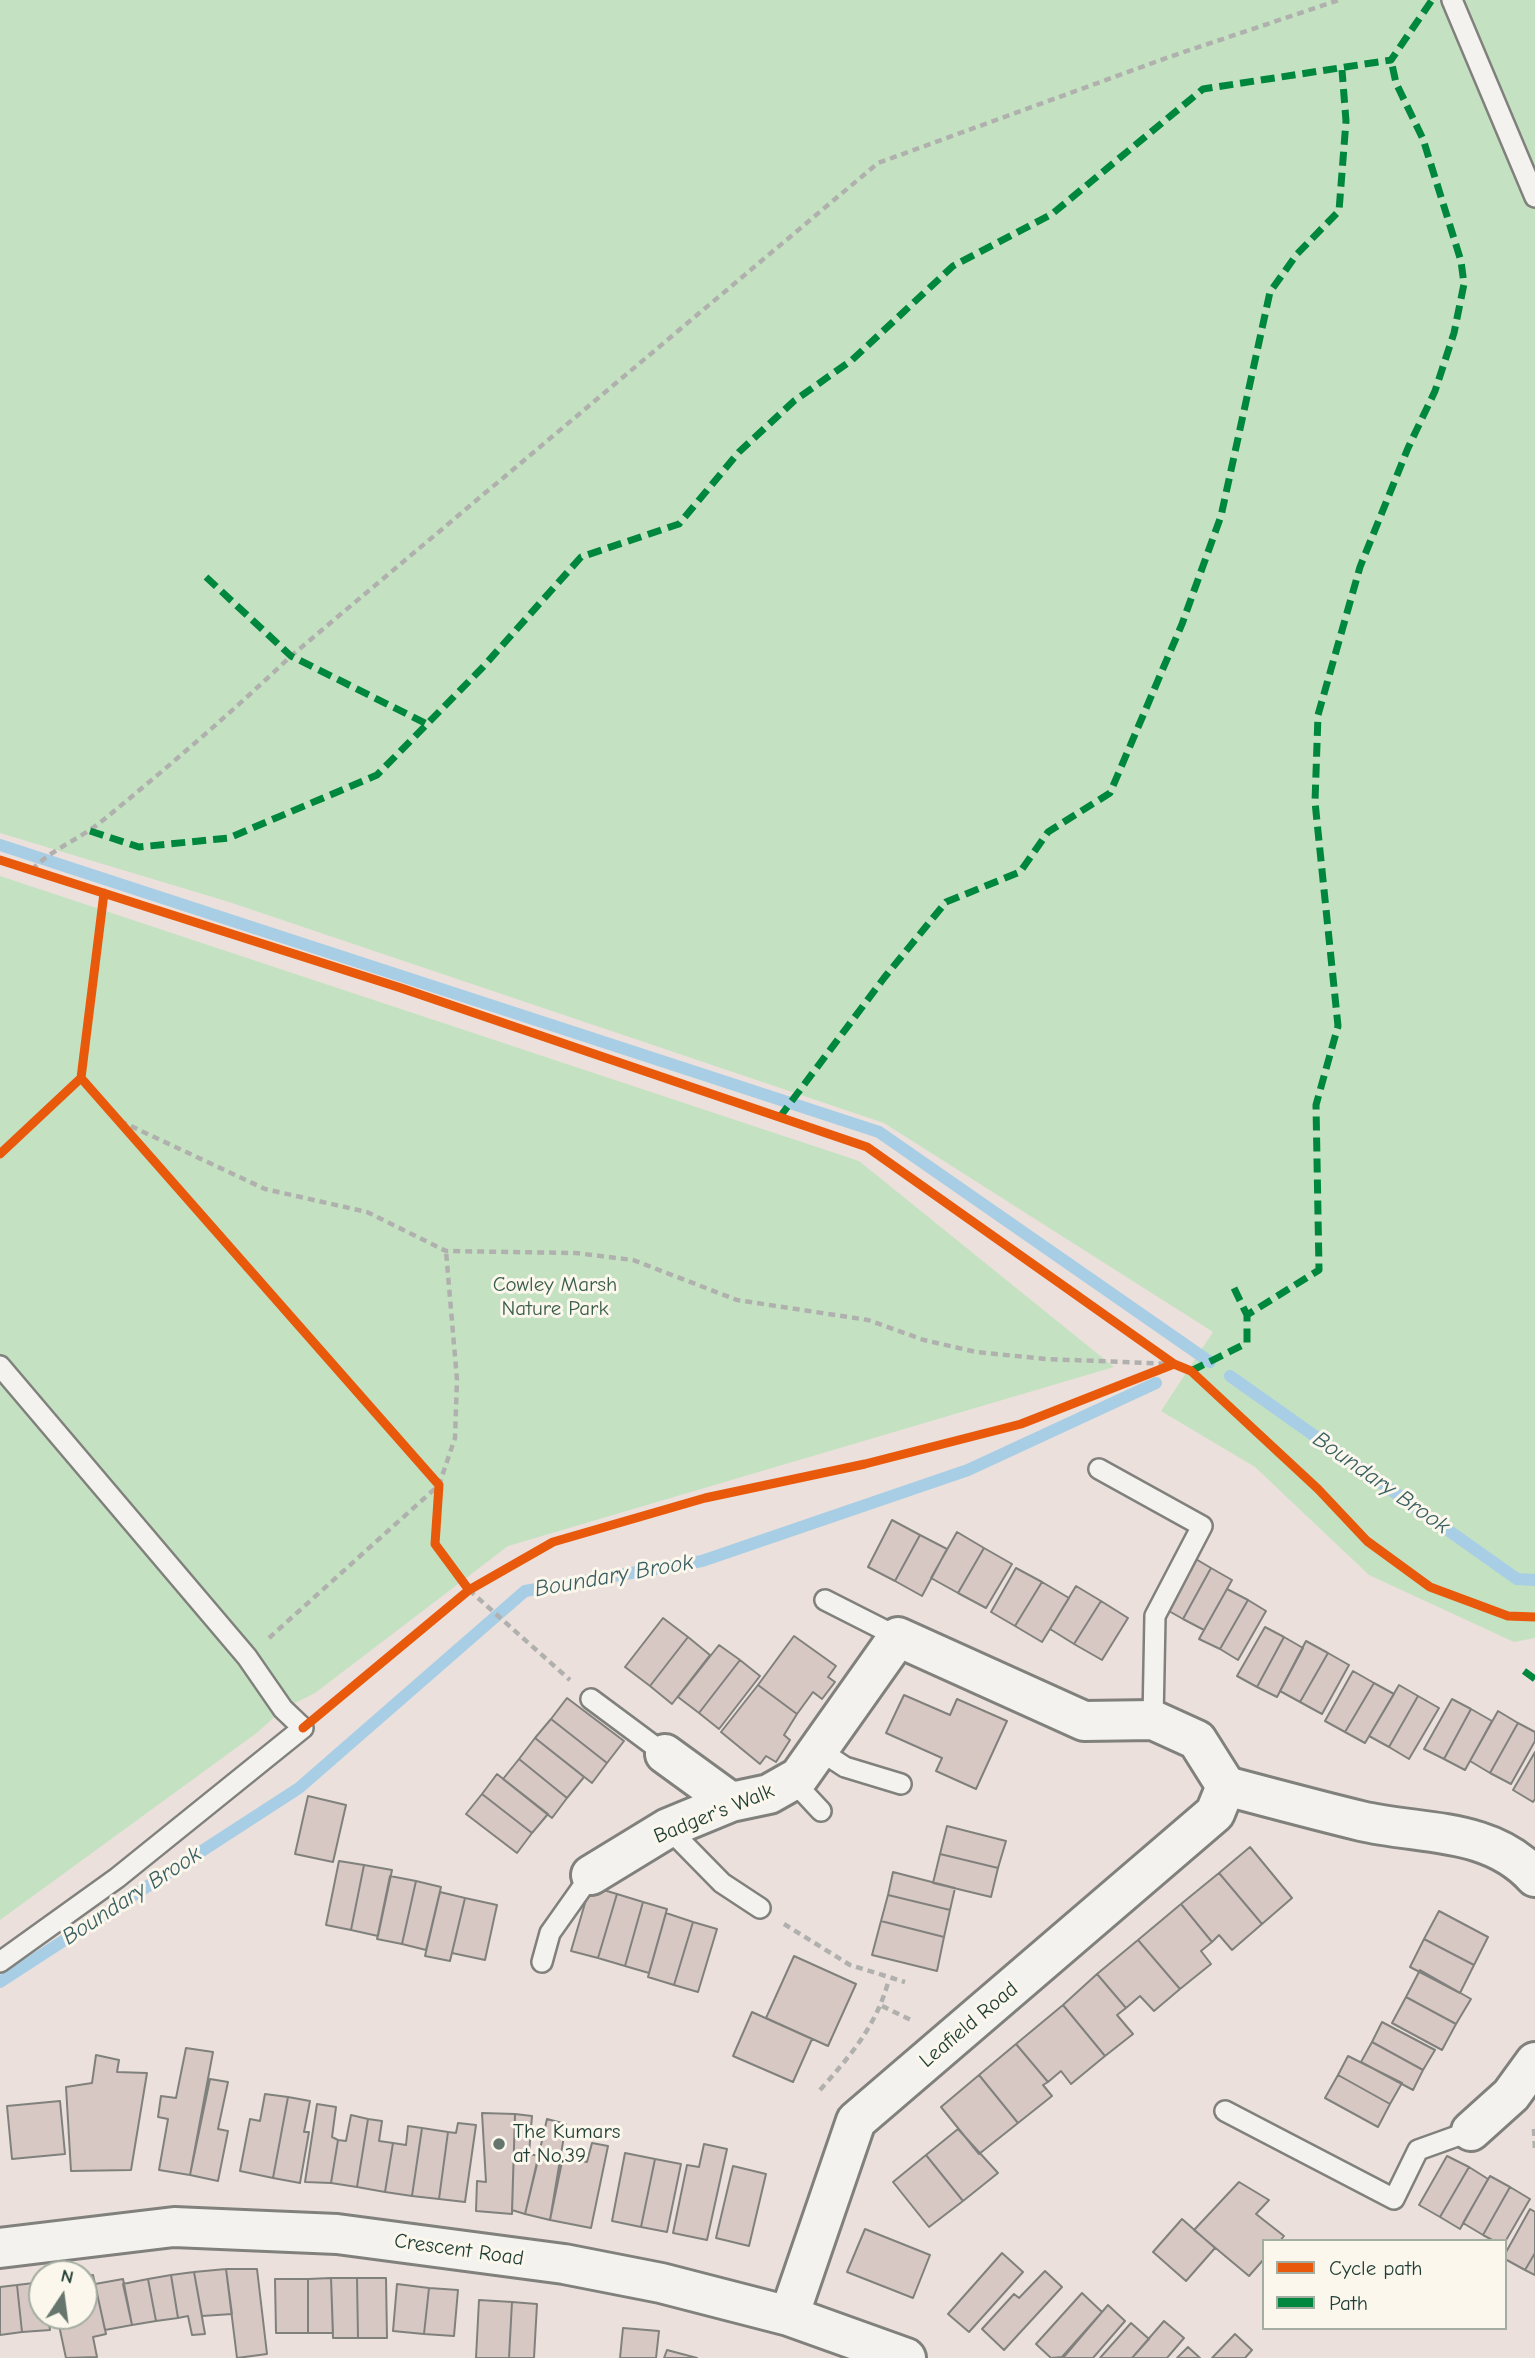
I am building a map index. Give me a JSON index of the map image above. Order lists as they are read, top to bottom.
{
  "streets": {
    "street": ["Badger's Walk", "Leafield Road", "Crescent Road"]
  },
  "crossings": [
    ["Leafield Road", "Crescent Road"]
  ],
  "water": ["Boundary Brook"],
  "parks": ["Cowley Marsh Nature Park"],
  "places": ["The Kumars at No.39"],
  "legend": ["Cycle path", "Path"],
  "north": "top"
}
